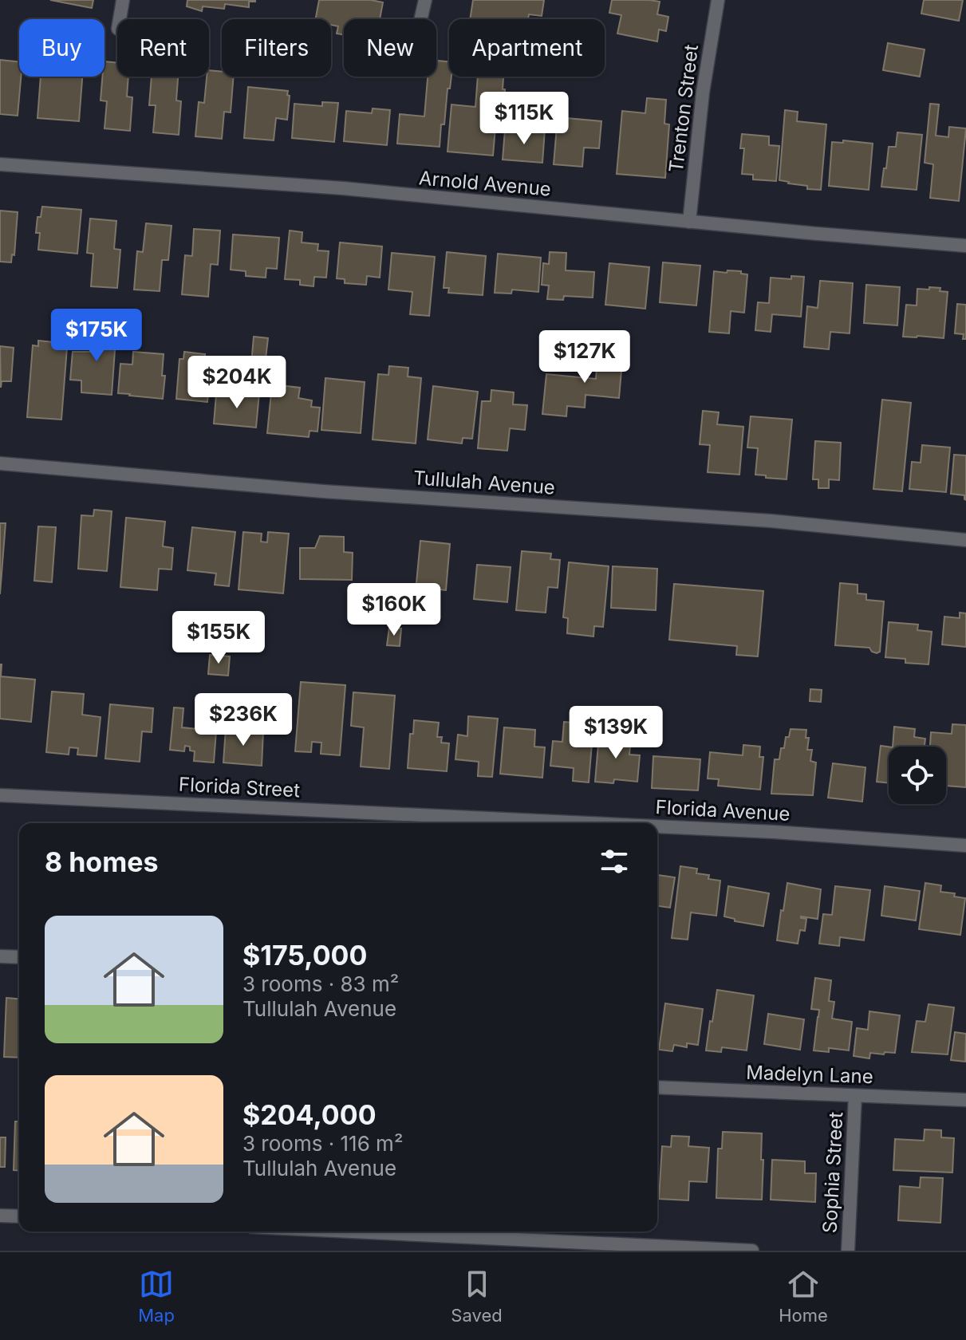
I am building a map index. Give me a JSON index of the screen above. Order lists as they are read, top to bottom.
{
  "streets": {
    "street": [
      "Trenton Street",
      "Arnold Avenue",
      "Tullulah Avenue",
      "Florida Street",
      "Florida Avenue",
      "Madelyn Lane",
      "Sophia Street"
    ]
  },
  "crossings": [
    ["Trenton Street", "Arnold Avenue"],
    ["Madelyn Lane", "Sophia Street"]
  ],
  "page": {
    "chip": [
      "Buy",
      "Rent",
      "Filters",
      "New",
      "Apartment"
    ],
    "price": [
      "$115K",
      "$175K",
      "$127K",
      "$204K",
      "$160K",
      "$155K",
      "$236K",
      "$139K"
    ],
    "heading": "8 homes",
    "list": [
      {
        "name": "$175,000",
        "note": "3 rooms · 83 m² · Tullulah Avenue"
      },
      {
        "name": "$204,000",
        "note": "3 rooms · 116 m² · Tullulah Avenue"
      }
    ],
    "tabs": ["Map", "Saved", "Home"]
  }
}
